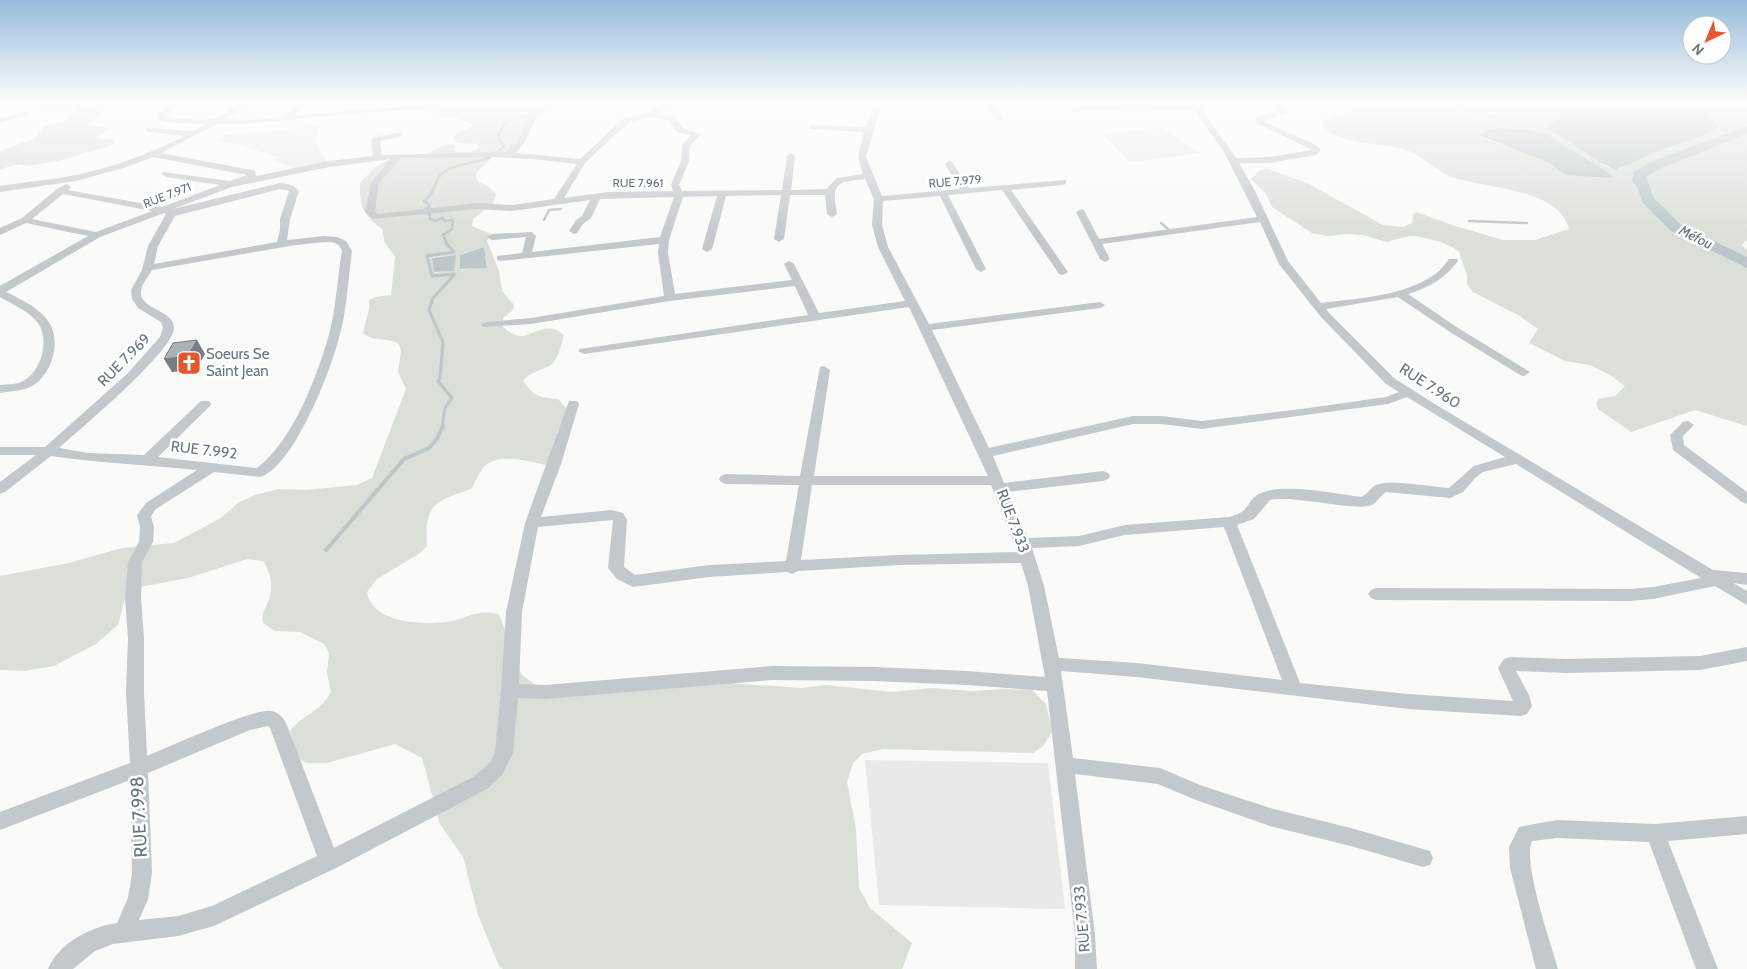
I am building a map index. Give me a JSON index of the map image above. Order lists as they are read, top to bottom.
{
  "streets": {
    "street": [
      "RUE 7.979",
      "RUE 7.961",
      "RUE 7.971",
      "RUE 7.969",
      "RUE 7.960",
      "RUE 7.992",
      "RUE 7.933",
      "RUE 7.998"
    ]
  },
  "crossings": [
    ["RUE 7.979", "RUE 7.933"],
    ["RUE 7.969", "RUE 7.992"]
  ],
  "water": ["Méfou"],
  "places": {
    "church": ["Soeurs Se Saint Jean"]
  },
  "north": "bottom left"
}
